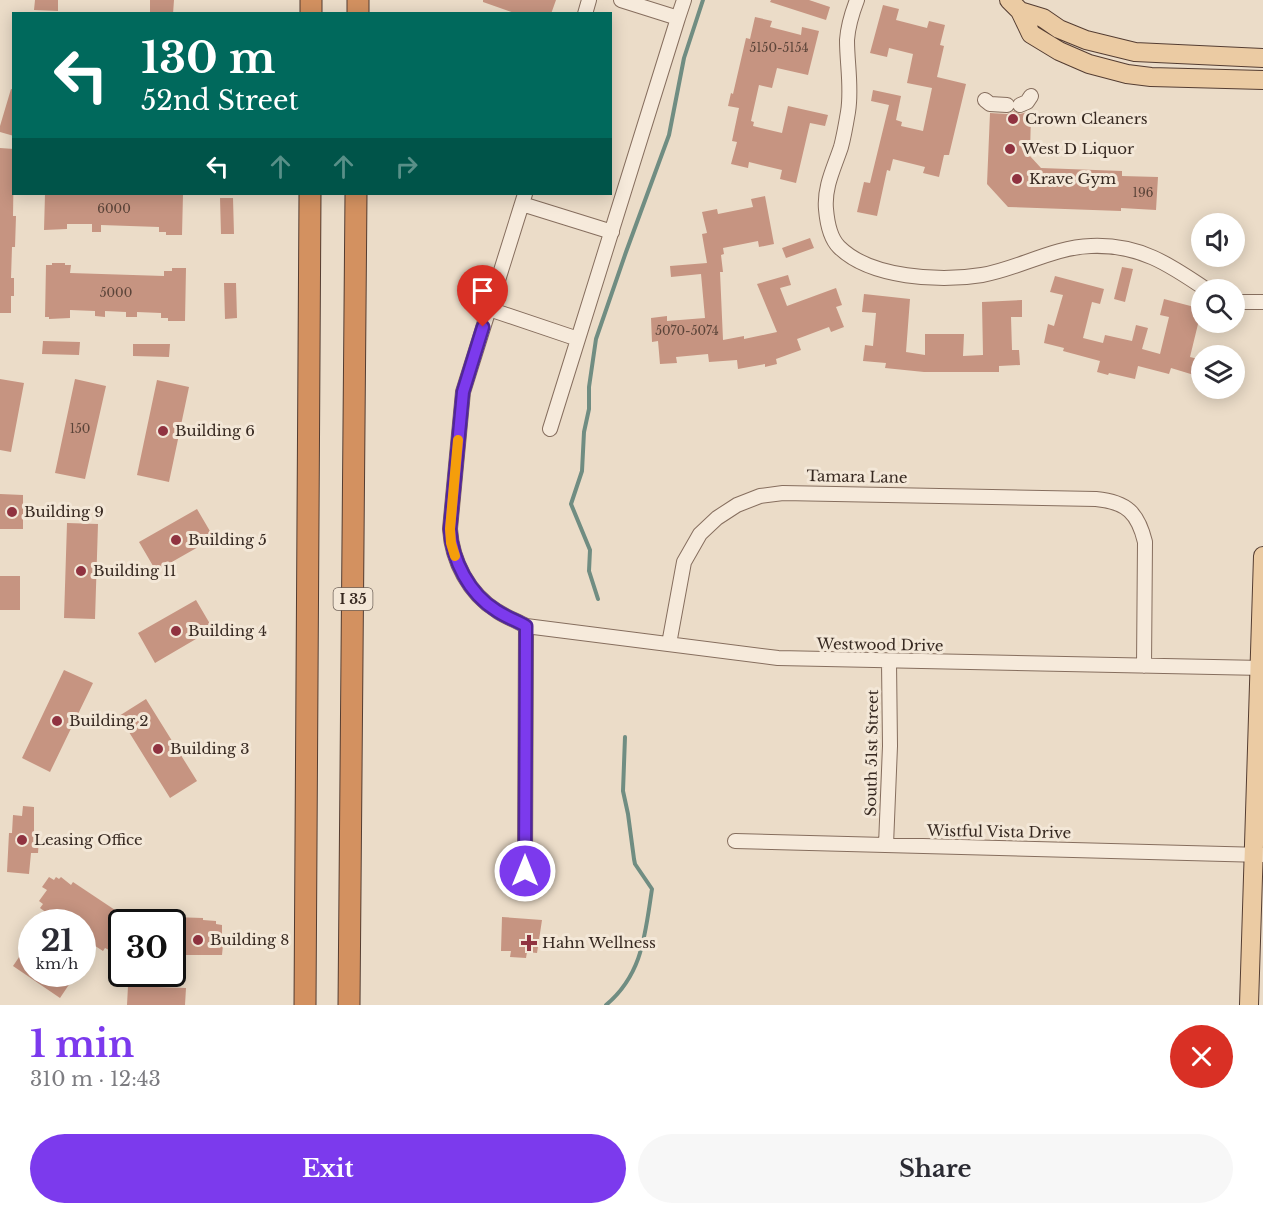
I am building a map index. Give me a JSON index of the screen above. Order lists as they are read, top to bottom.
{
  "streets": {
    "highway": ["I 35"],
    "street": [
      "Tamara Lane",
      "Westwood Drive",
      "South 51st Street",
      "Wistful Vista Drive"
    ]
  },
  "crossings": [
    ["Tamara Lane", "Westwood Drive"],
    ["Westwood Drive", "South 51st Street"],
    ["South 51st Street", "Wistful Vista Drive"]
  ],
  "places": {
    "other": [
      "Crown Cleaners",
      "West D Liquor",
      "Krave Gym",
      "Building 6",
      "Building 9",
      "Building 5",
      "Building 11",
      "Building 4",
      "Building 2",
      "Building 3",
      "Leasing Office",
      "Building 8"
    ],
    "health": ["Hahn Wellness"]
  },
  "house_numbers": [
    "5150-5154",
    "196",
    "6000",
    "5000",
    "5070-5074",
    "150"
  ],
  "page": {
    "turn": ["130 m", "52nd Street"],
    "speed": "21 km/h",
    "limit": "30",
    "heading": ["1 min", "310 m · 12:43"],
    "buttons": ["Exit", "Share"]
  }
}
